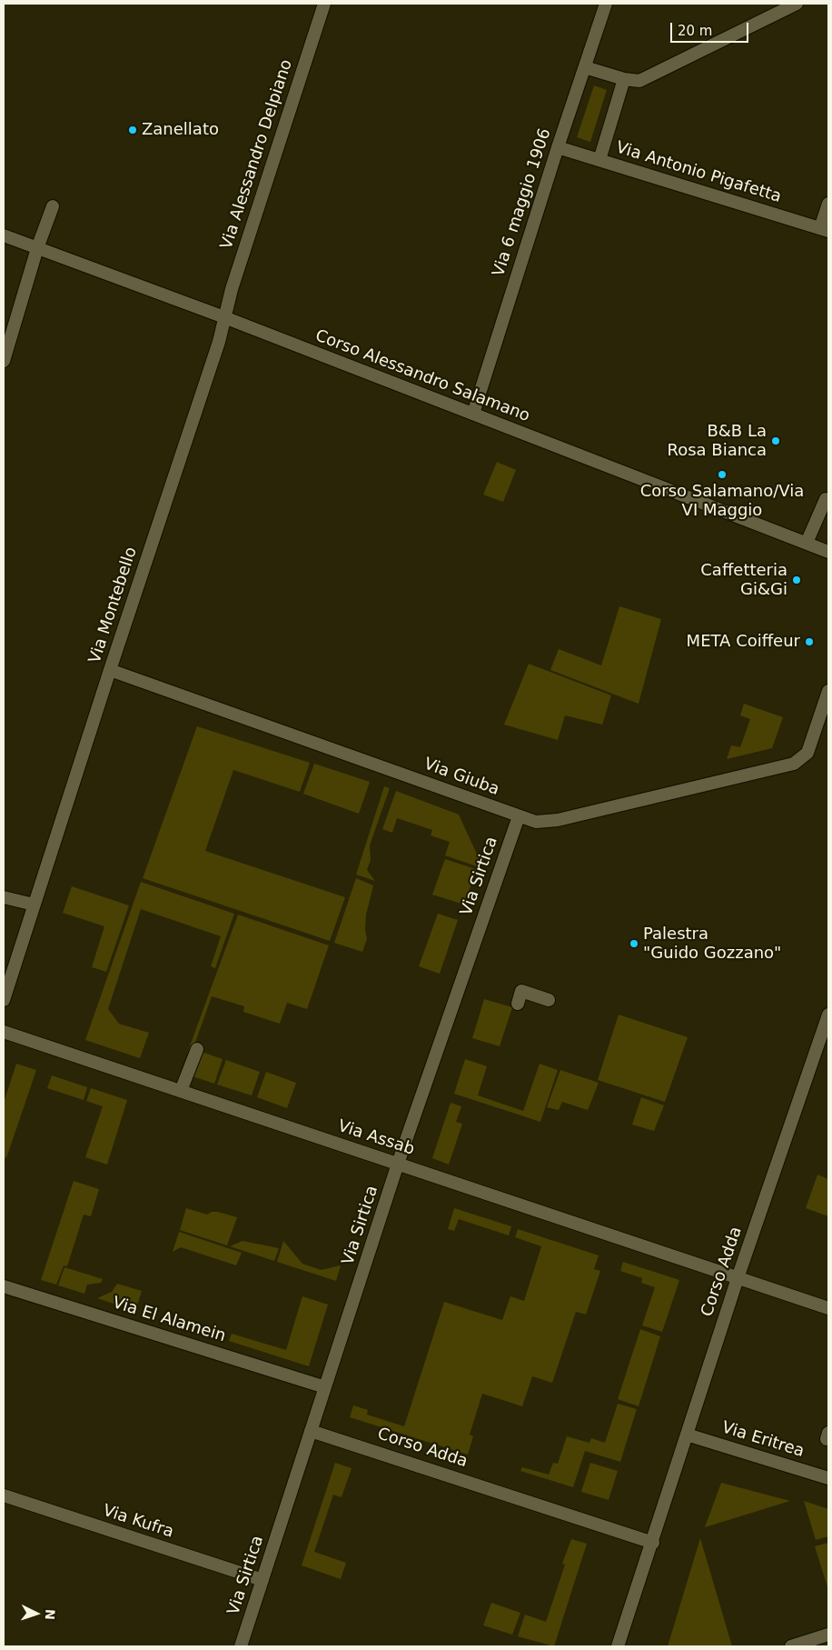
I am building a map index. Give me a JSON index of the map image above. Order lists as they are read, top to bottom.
{
  "streets": {
    "street": [
      "Via Alessandro Delpiano",
      "Via Antonio Pigafetta",
      "Via 6 maggio 1906",
      "Corso Alessandro Salamano",
      "Via Montebello",
      "Via Giuba",
      "Via Sirtica",
      "Via Assab",
      "Corso Adda",
      "Via El Alamein",
      "Via Eritrea",
      "Via Kufra"
    ]
  },
  "crossings": [
    ["Via Alessandro Delpiano", "Corso Alessandro Salamano"],
    ["Via Alessandro Delpiano", "Via Montebello"],
    ["Via Antonio Pigafetta", "Via 6 maggio 1906"],
    ["Via 6 maggio 1906", "Corso Alessandro Salamano"],
    ["Corso Alessandro Salamano", "Via Montebello"],
    ["Via Montebello", "Via Giuba"],
    ["Via Giuba", "Via Sirtica"],
    ["Via Sirtica", "Via Assab"],
    ["Via Sirtica", "Corso Adda"],
    ["Via Sirtica", "Via El Alamein"],
    ["Via Sirtica", "Via Kufra"],
    ["Via Assab", "Corso Adda"],
    ["Corso Adda", "Via Eritrea"]
  ],
  "places": [
    "Zanellato",
    "B&B La Rosa Bianca",
    "Corso Salamano/Via VI Maggio",
    "Caffetteria Gi&Gi",
    "META Coiffeur",
    "Palestra \"Guido Gozzano\""
  ],
  "scale_bar": "20 m",
  "north": "right"
}
